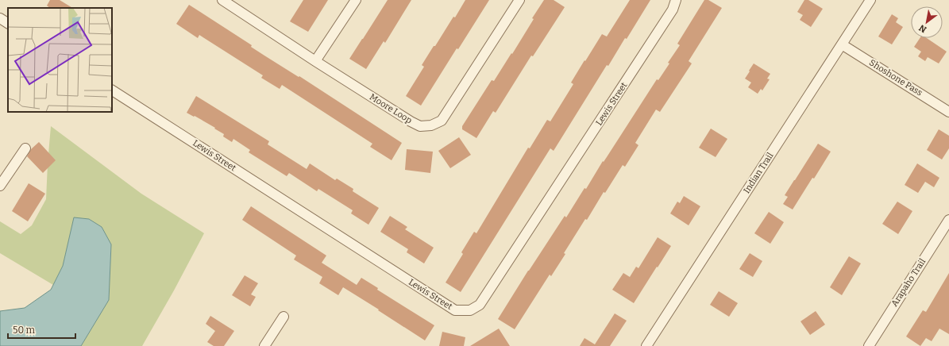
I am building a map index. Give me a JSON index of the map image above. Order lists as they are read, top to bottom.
{
  "streets": {
    "street": [
      "Shoshone Pass",
      "Lewis Street",
      "Moore Loop",
      "Indian Trail",
      "Arapaho Trail"
    ]
  },
  "crossings": [
    ["Shoshone Pass", "Indian Trail"]
  ],
  "scale_bar": "50 m",
  "north": "bottom left"
}
